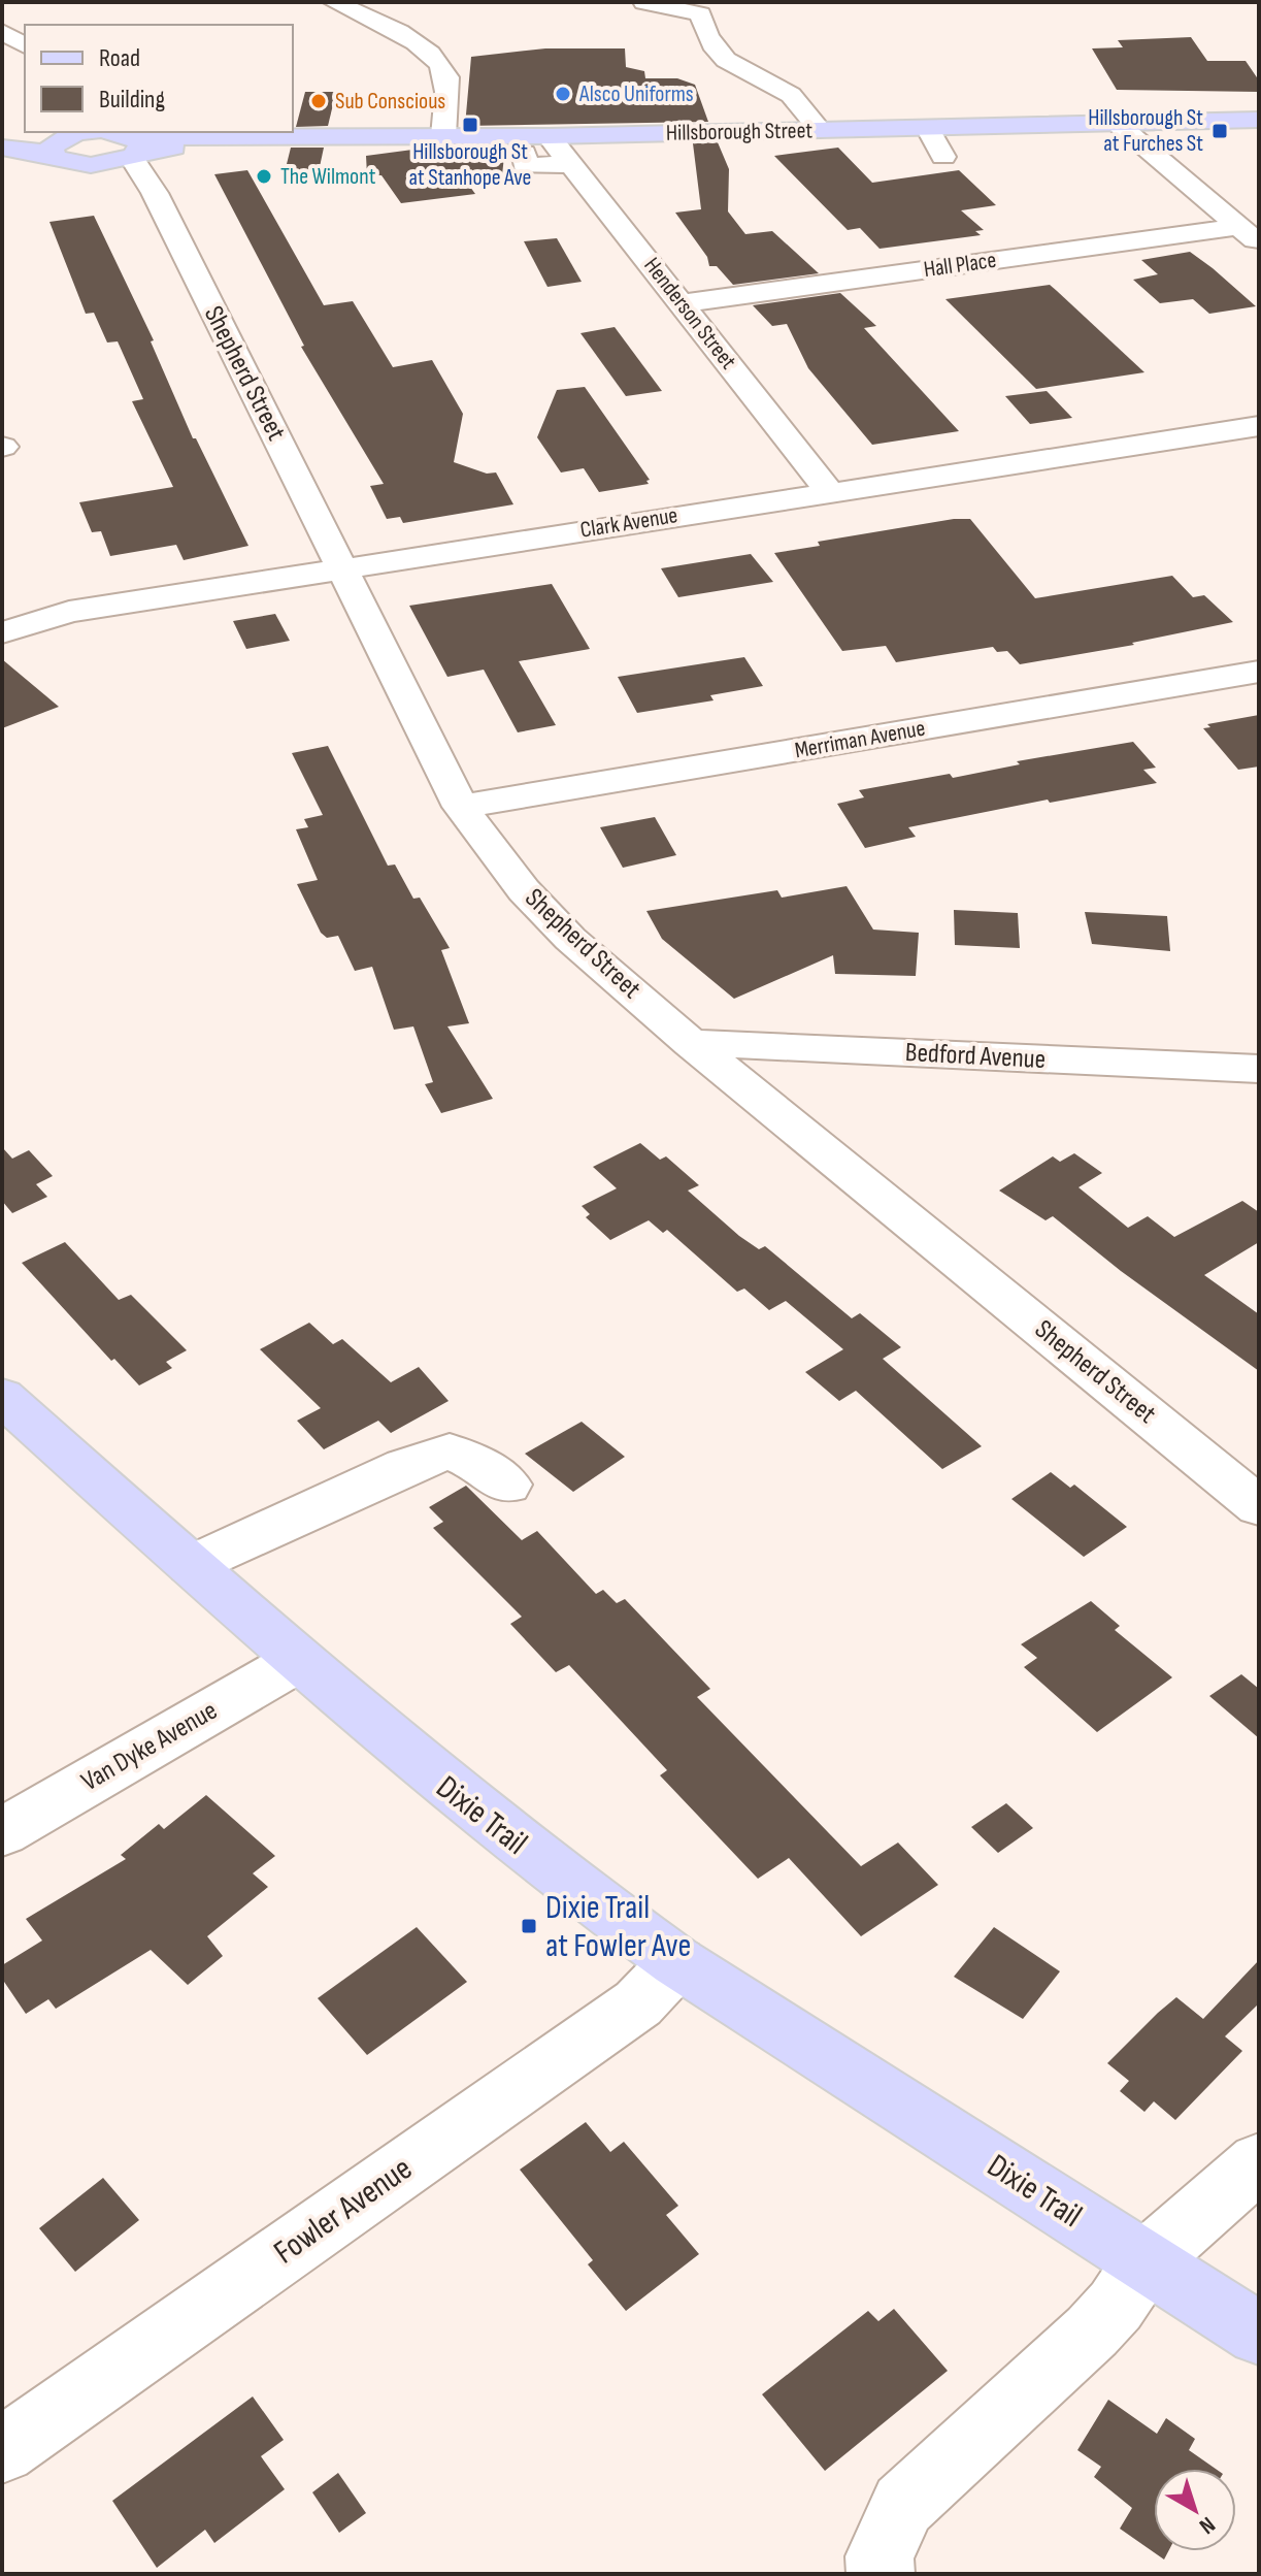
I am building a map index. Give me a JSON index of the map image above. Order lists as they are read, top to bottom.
{
  "streets": {
    "main road": ["Hillsborough Street", "Dixie Trail"],
    "street": [
      "Hall Place",
      "Henderson Street",
      "Shepherd Street",
      "Clark Avenue",
      "Merriman Avenue",
      "Bedford Avenue",
      "Van Dyke Avenue",
      "Fowler Avenue"
    ]
  },
  "crossings": [
    ["Hillsborough Street", "Henderson Street"],
    ["Hillsborough Street", "Shepherd Street"],
    ["Hall Place", "Henderson Street"],
    ["Henderson Street", "Clark Avenue"],
    ["Shepherd Street", "Clark Avenue"],
    ["Shepherd Street", "Merriman Avenue"],
    ["Shepherd Street", "Bedford Avenue"],
    ["Van Dyke Avenue", "Dixie Trail"],
    ["Dixie Trail", "Fowler Avenue"]
  ],
  "places": {
    "other": ["Alsco Uniforms", "Sub Conscious", "The Wilmont"],
    "transit": ["Hillsborough St at Stanhope Ave", "Hillsborough St at Furches St", "Dixie Trail at Fowler Ave"]
  },
  "legend": ["Road", "Building"],
  "north": "bottom right"
}
